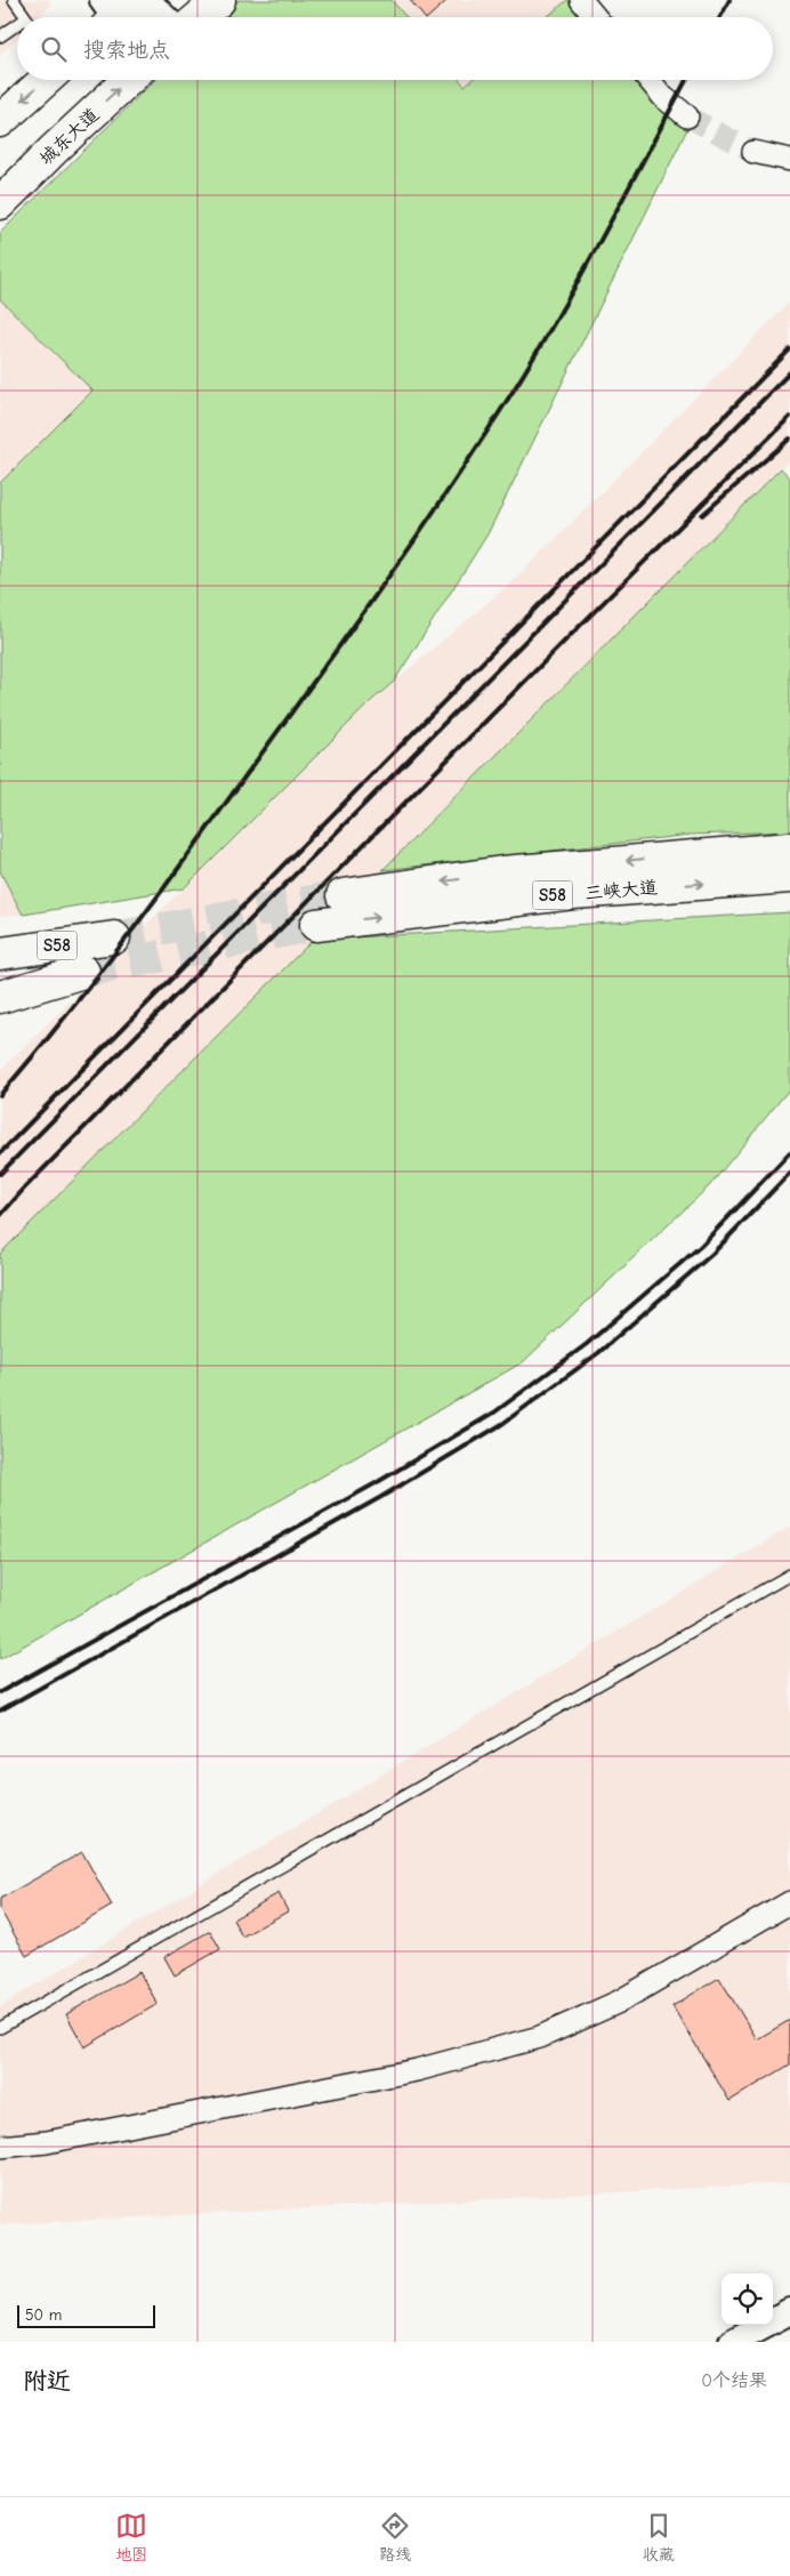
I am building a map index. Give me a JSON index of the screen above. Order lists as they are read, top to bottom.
{
  "streets": {
    "main road": ["城东大道", "三峡大道", "S58"]
  },
  "scale_bar": "50 m",
  "page": {
    "search": "搜索地点",
    "scale": "50 m",
    "heading": ["附近", "0个结果"],
    "nav": ["地图", "路线", "收藏"]
  }
}
